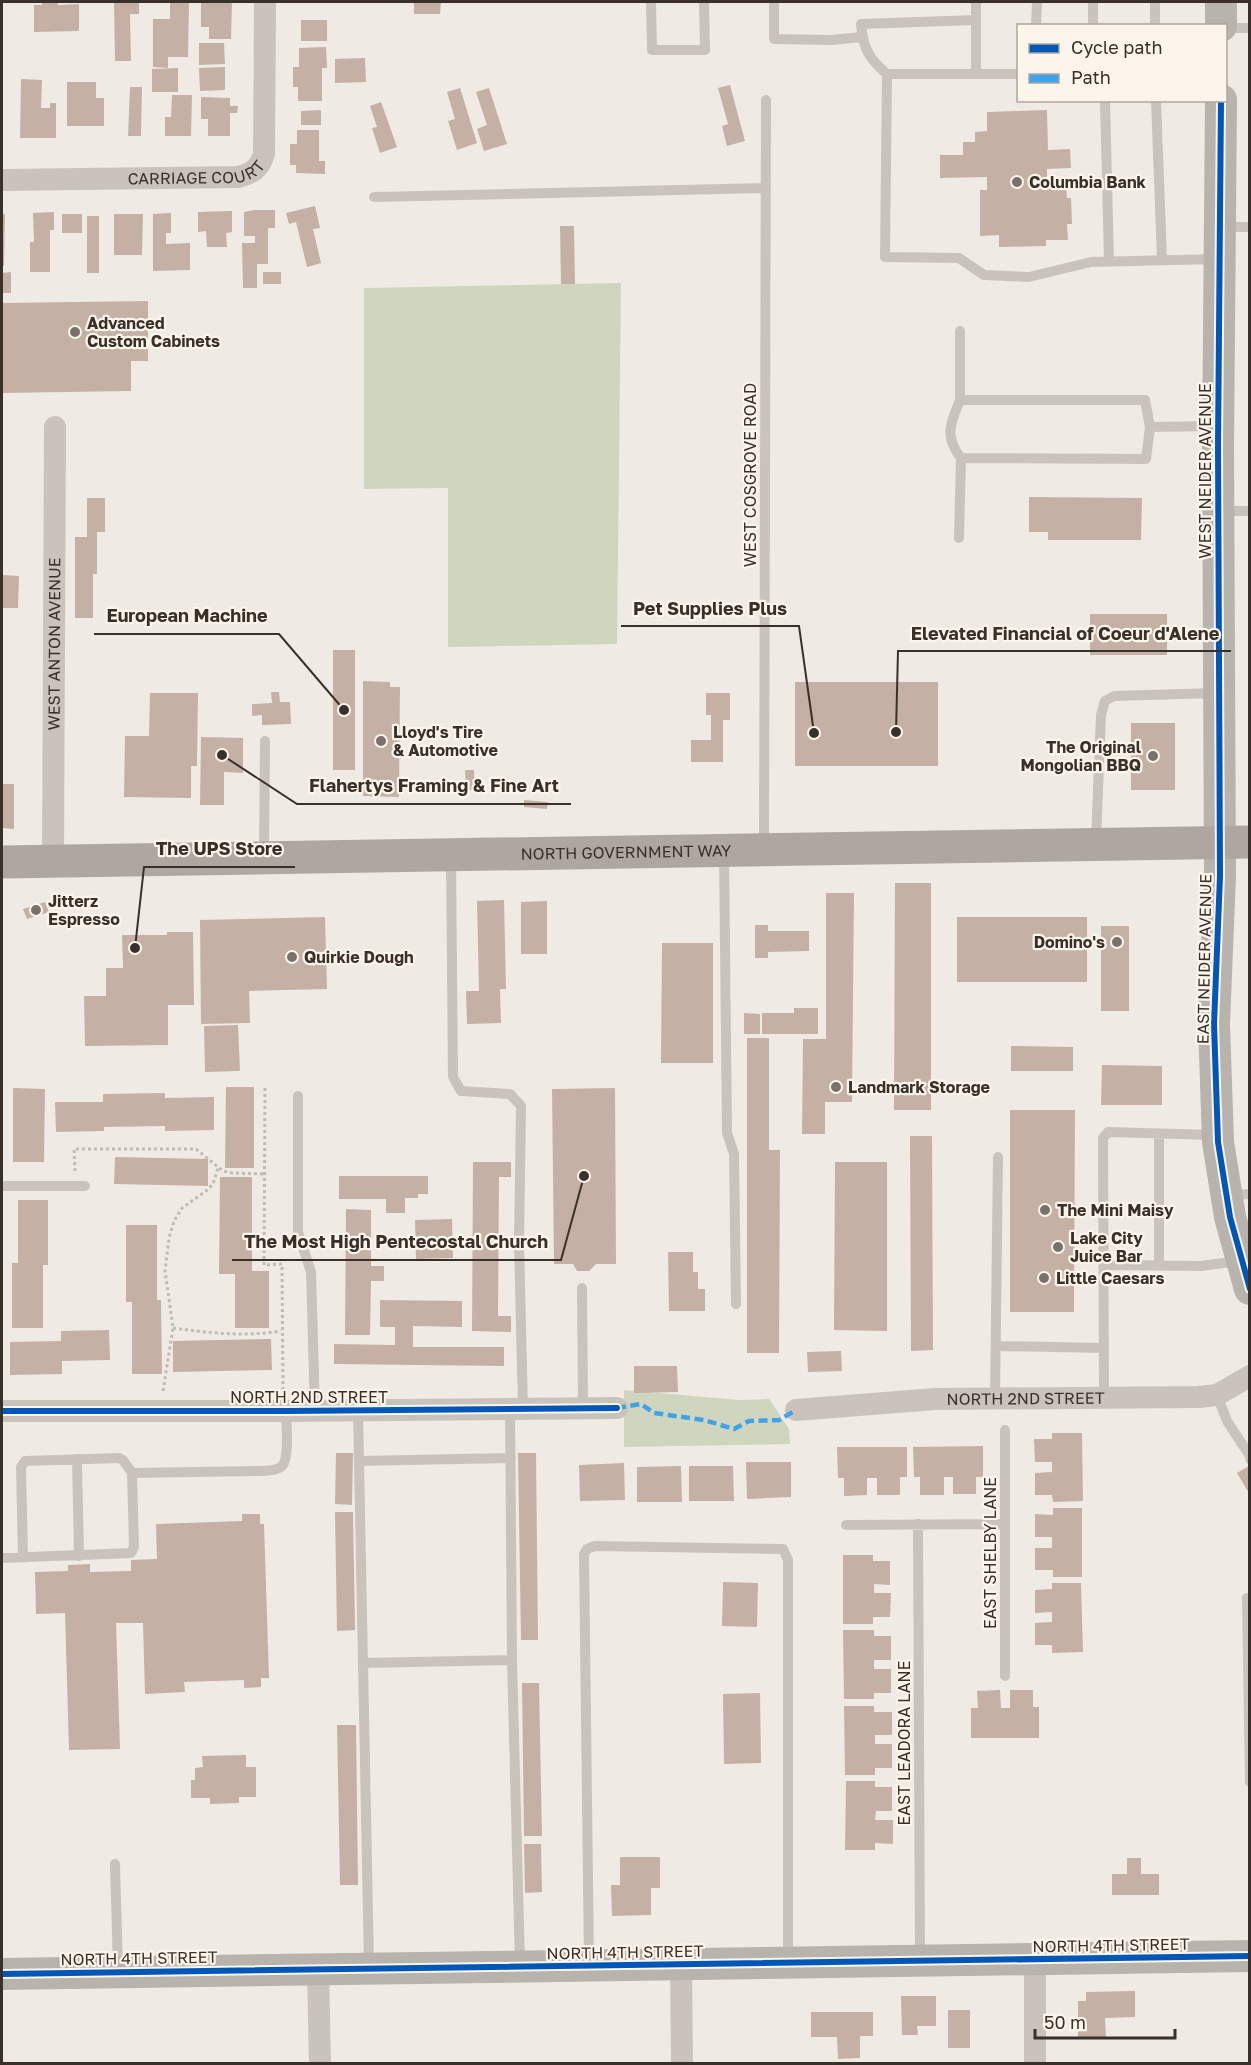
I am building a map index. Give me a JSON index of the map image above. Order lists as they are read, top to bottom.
{
  "streets": {
    "main road": [
      "WEST NEIDER AVENUE",
      "NORTH GOVERNMENT WAY",
      "EAST NEIDER AVENUE",
      "NORTH 4TH STREET"
    ],
    "street": ["CARRIAGE COURT", "WEST ANTON AVENUE", "NORTH 2ND STREET"],
    "lane": ["WEST COSGROVE ROAD", "EAST SHELBY LANE", "EAST LEADORA LANE"]
  },
  "crossings": [
    ["WEST NEIDER AVENUE", "NORTH GOVERNMENT WAY"],
    ["WEST NEIDER AVENUE", "EAST NEIDER AVENUE"],
    ["WEST COSGROVE ROAD", "NORTH GOVERNMENT WAY"],
    ["WEST ANTON AVENUE", "NORTH GOVERNMENT WAY"],
    ["NORTH GOVERNMENT WAY", "EAST NEIDER AVENUE"],
    ["EAST LEADORA LANE", "NORTH 4TH STREET"]
  ],
  "places": [
    "Columbia Bank",
    "Advanced Custom Cabinets",
    "European Machine",
    "Elevated Financial of Coeur d'Alene",
    "Pet Supplies Plus",
    "Lloyd's Tire & Automotive",
    "Flahertys Framing & Fine Art",
    "The Original Mongolian BBQ",
    "Jitterz Espresso",
    "Domino's",
    "The UPS Store",
    "Quirkie Dough",
    "Landmark Storage",
    "The Most High Pentecostal Church",
    "The Mini Maisy",
    "Lake City Juice Bar",
    "Little Caesars"
  ],
  "legend": ["Cycle path", "Path"],
  "scale_bar": "50 m"
}
